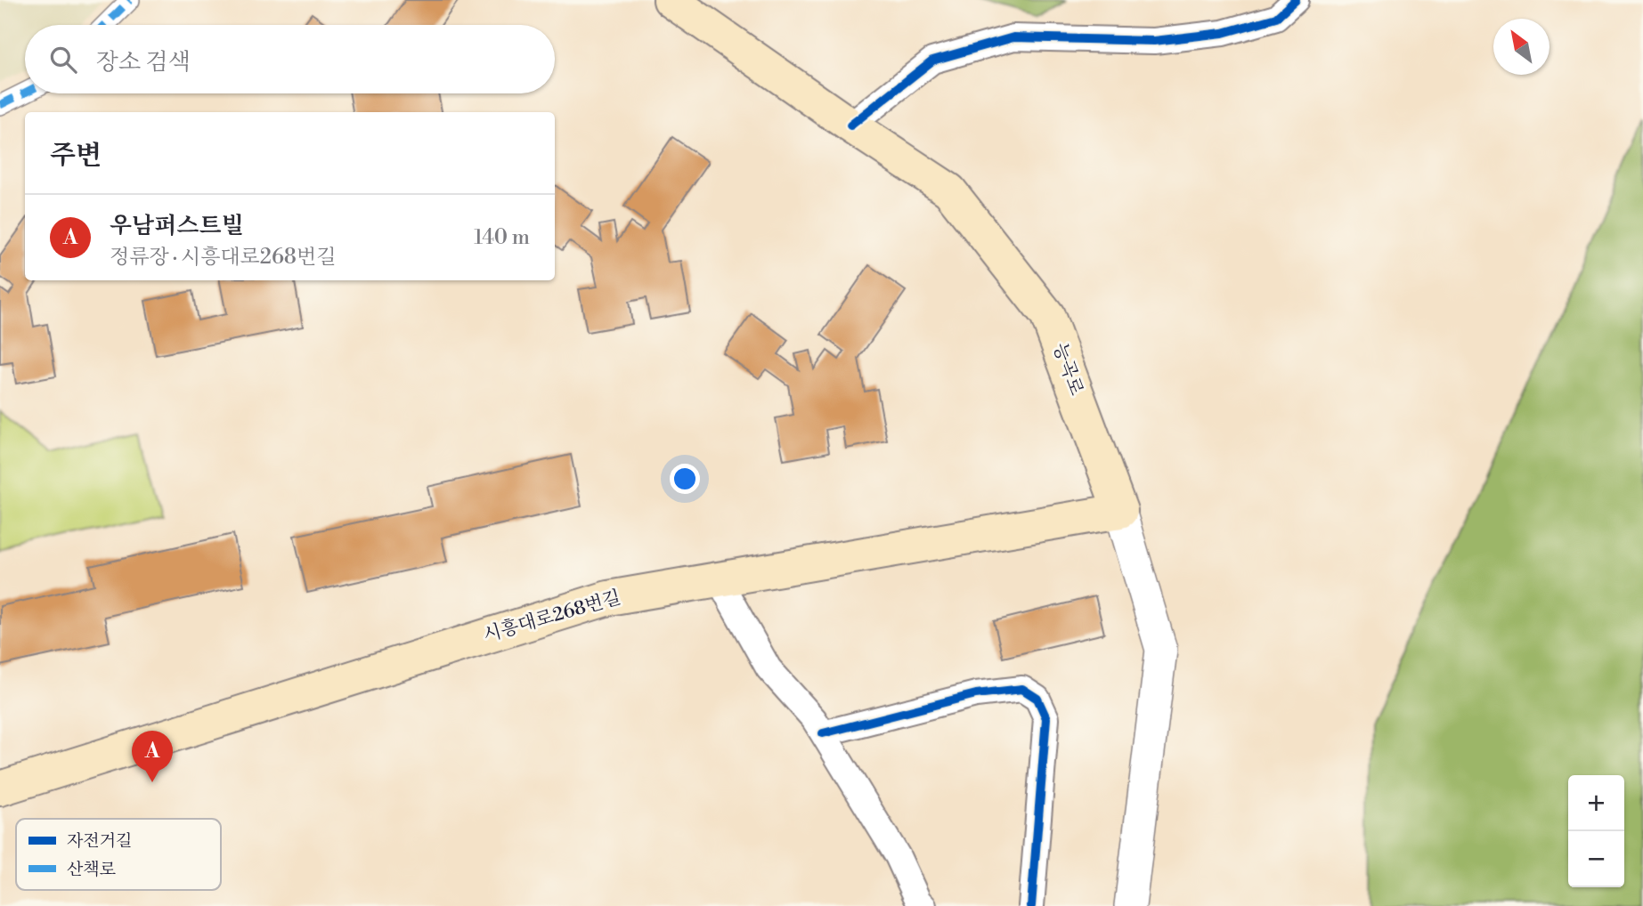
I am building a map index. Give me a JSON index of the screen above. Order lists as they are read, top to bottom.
{
  "streets": {
    "main road": ["능곡로", "시흥대로268번길"]
  },
  "crossings": [
    ["능곡로", "시흥대로268번길"]
  ],
  "legend": ["자전거길", "산책로"],
  "north": "top left",
  "page": {
    "search": "장소 검색",
    "heading": "주변",
    "list": [
      {
        "mark": "A",
        "name": "우남퍼스트빌",
        "note": "정류장 · 시흥대로268번길",
        "value": "140 m"
      }
    ],
    "pins": "A",
    "map_buttons": ["+", "−"]
  }
}
